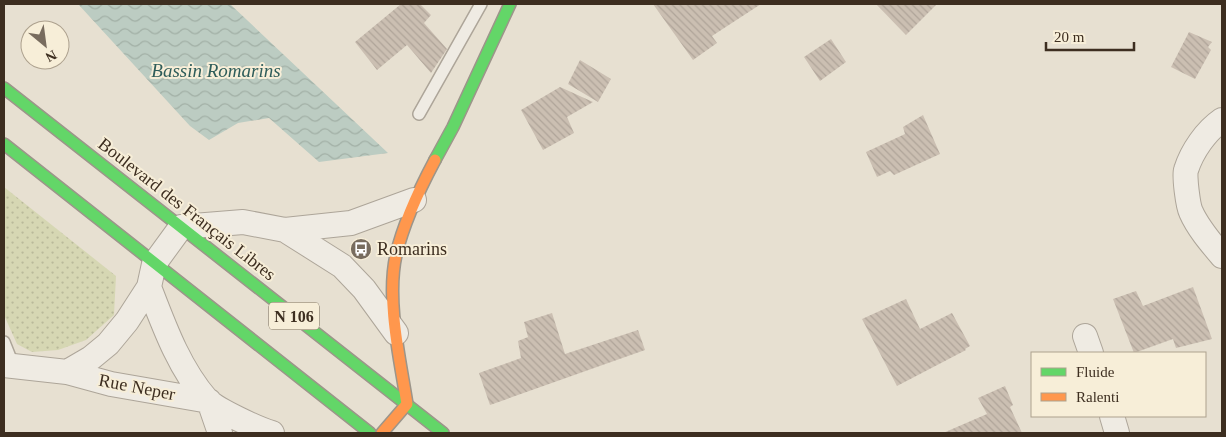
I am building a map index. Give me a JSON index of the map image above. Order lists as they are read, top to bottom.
{
  "streets": {
    "main road": ["Boulevard des Français Libres", "N 106"],
    "street": ["Rue Neper"]
  },
  "crossings": [
    ["N 106", "Rue Neper"]
  ],
  "water": ["Bassin Romarins"],
  "places": {
    "bus stop": ["Romarins"]
  },
  "legend": ["Fluide", "Ralenti"],
  "scale_bar": "20 m",
  "north": "bottom right"
}
